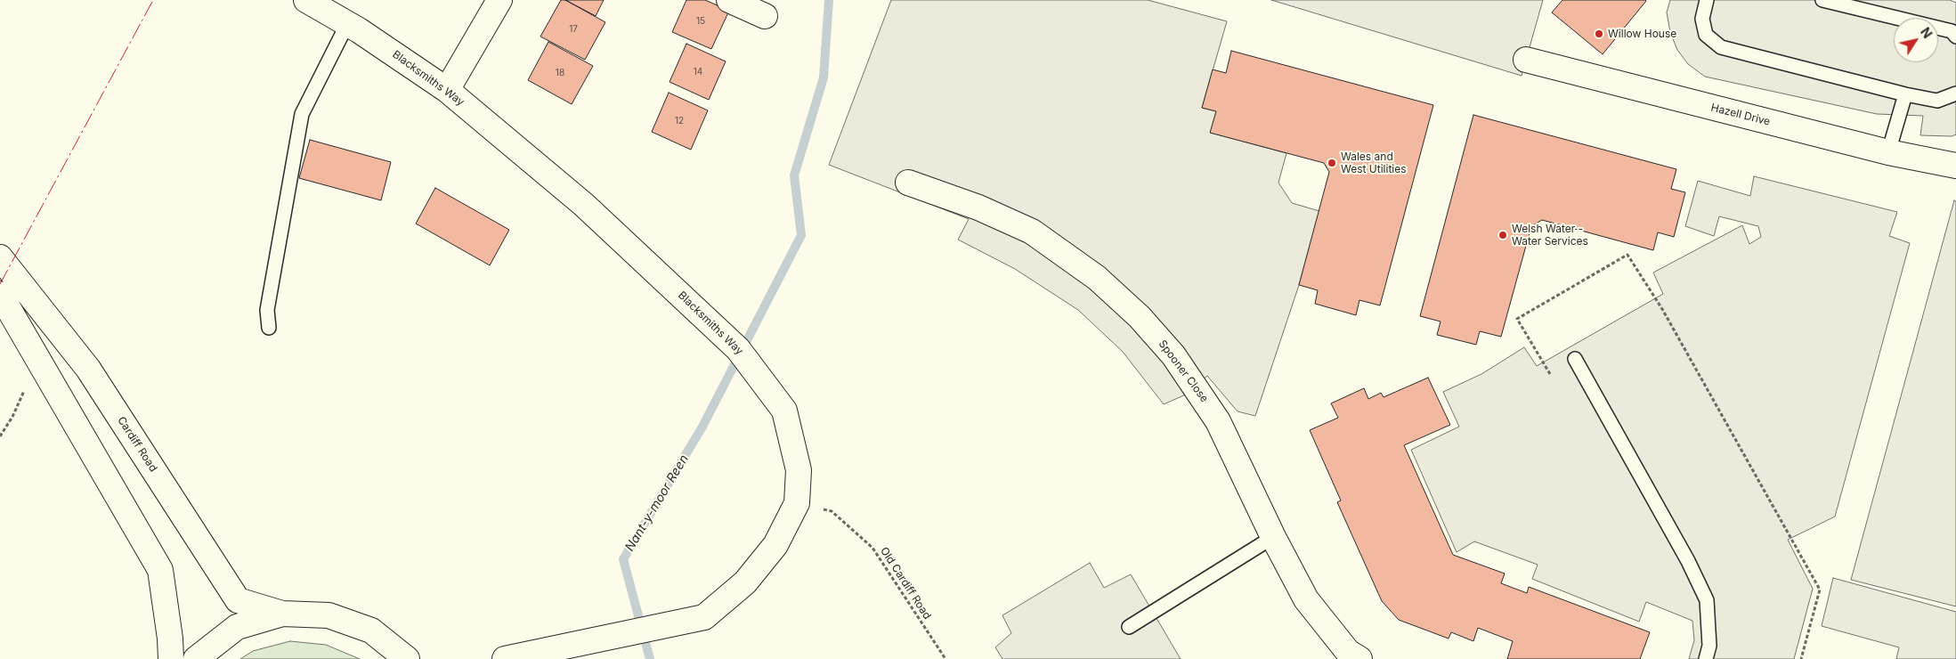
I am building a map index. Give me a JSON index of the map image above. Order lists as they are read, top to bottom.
{
  "streets": {
    "street": [
      "Blacksmiths Way",
      "Hazell Drive",
      "Spooner Close",
      "Cardiff Road"
    ],
    "path": ["Old Cardiff Road"]
  },
  "crossings": [
    ["Blacksmiths Way", "Old Cardiff Road"]
  ],
  "water": ["Nant-y-moor Reen"],
  "places": ["Willow House", "Wales and West Utilities", "Welsh Water - Water Services"],
  "house_numbers": [
    "15",
    "17",
    "14",
    "18",
    "12"
  ],
  "north": "top right"
}
